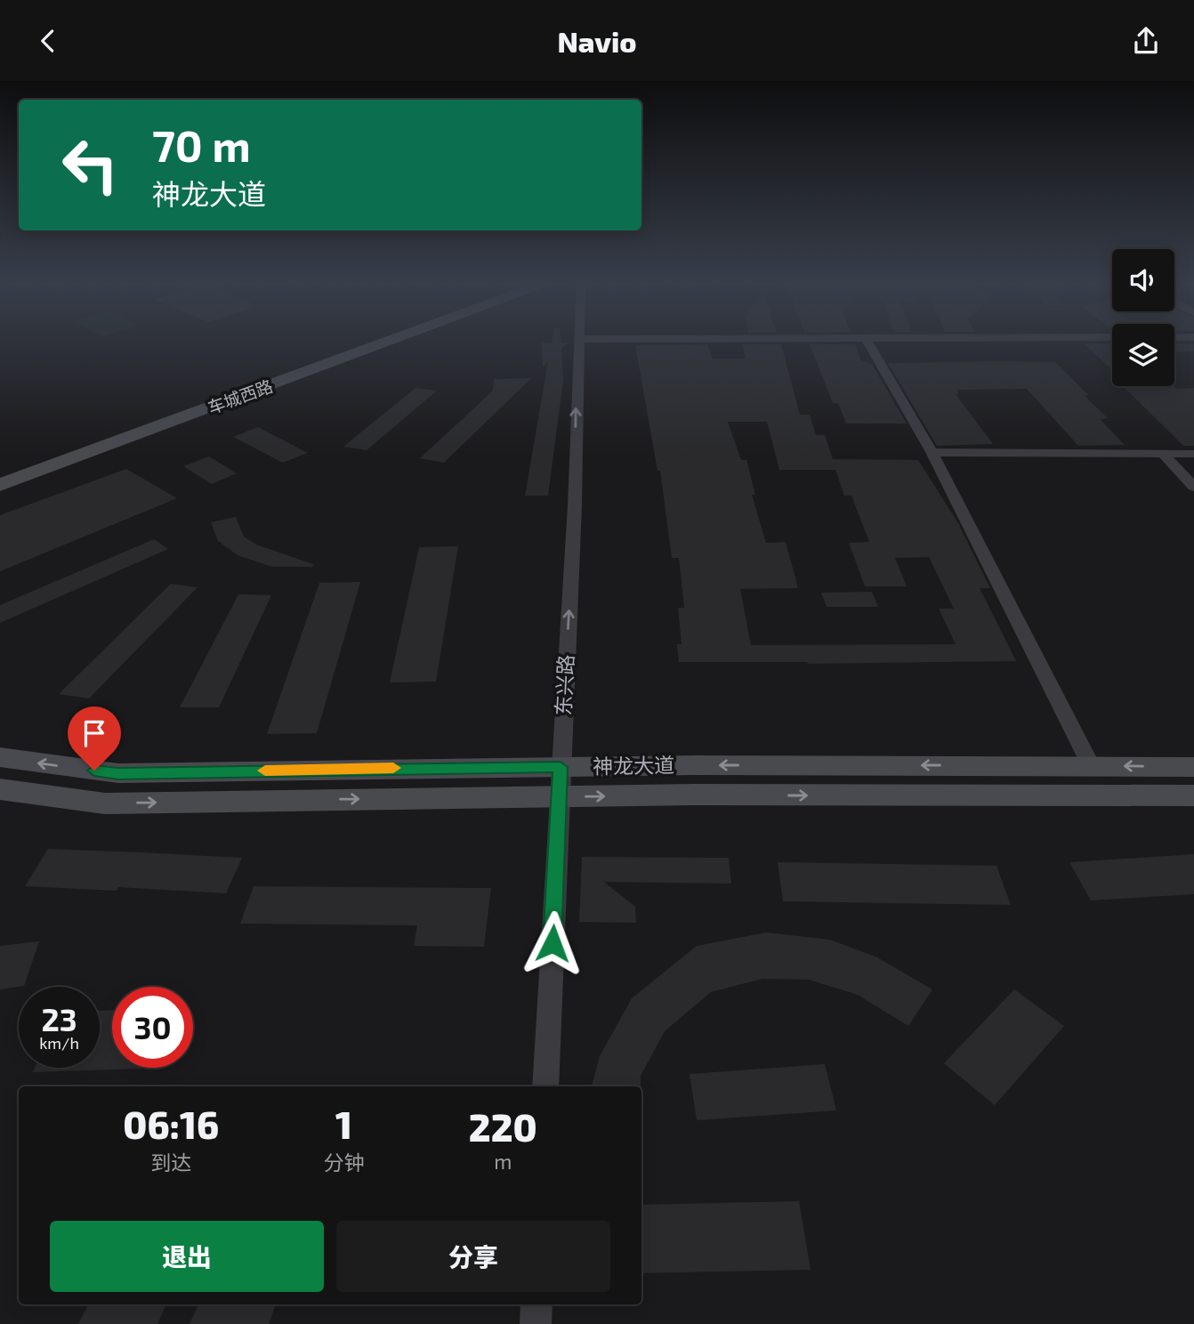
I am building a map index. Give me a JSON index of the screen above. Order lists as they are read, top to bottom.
{
  "streets": {
    "main road": ["车城西路", "神龙大道"],
    "street": ["东兴路"]
  },
  "crossings": [
    ["东兴路", "神龙大道"]
  ],
  "one_way": ["东兴路"],
  "page": {
    "header": "Navio",
    "turn": ["70 m", "神龙大道"],
    "speed": "23 km/h",
    "limit": "30",
    "eta": [
      "06:16",
      "到达",
      "1",
      "分钟",
      "220",
      "m"
    ],
    "buttons": ["退出", "分享"]
  }
}
